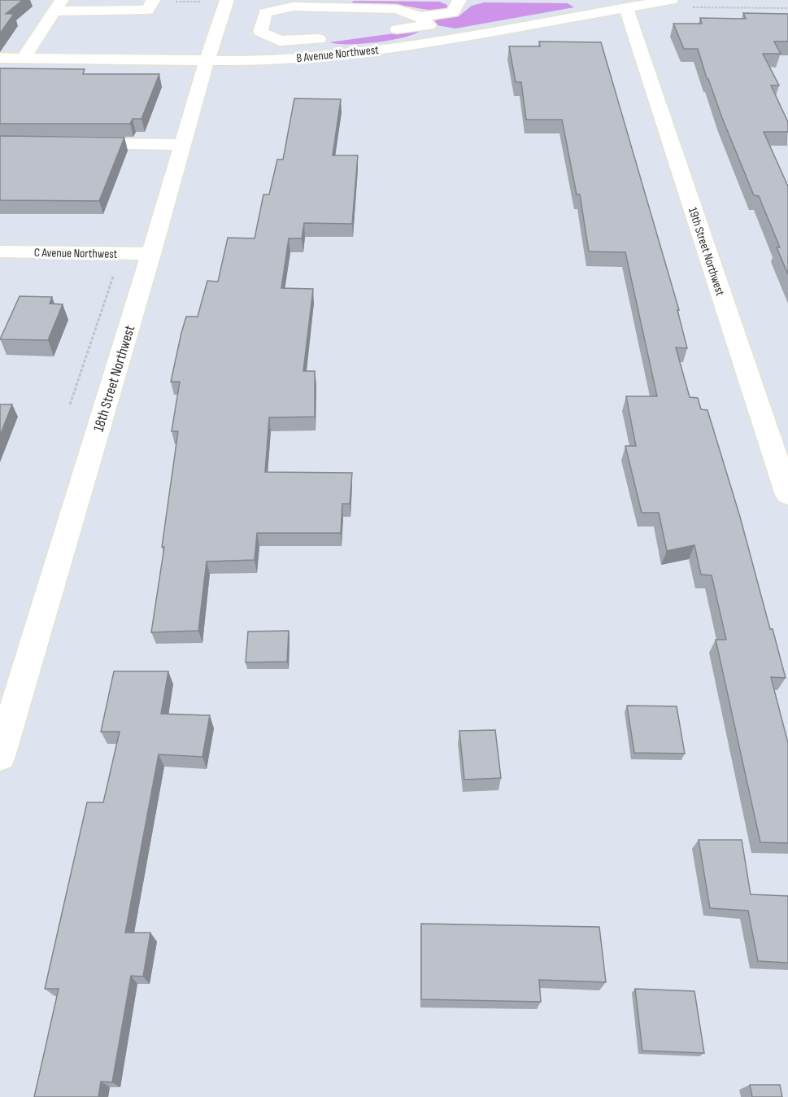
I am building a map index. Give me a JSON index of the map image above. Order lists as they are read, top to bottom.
{
  "streets": {
    "street": [
      "B Avenue Northwest",
      "19th Street Northwest",
      "C Avenue Northwest",
      "18th Street Northwest"
    ]
  },
  "crossings": [
    ["B Avenue Northwest", "19th Street Northwest"],
    ["B Avenue Northwest", "18th Street Northwest"],
    ["C Avenue Northwest", "18th Street Northwest"]
  ]
}
